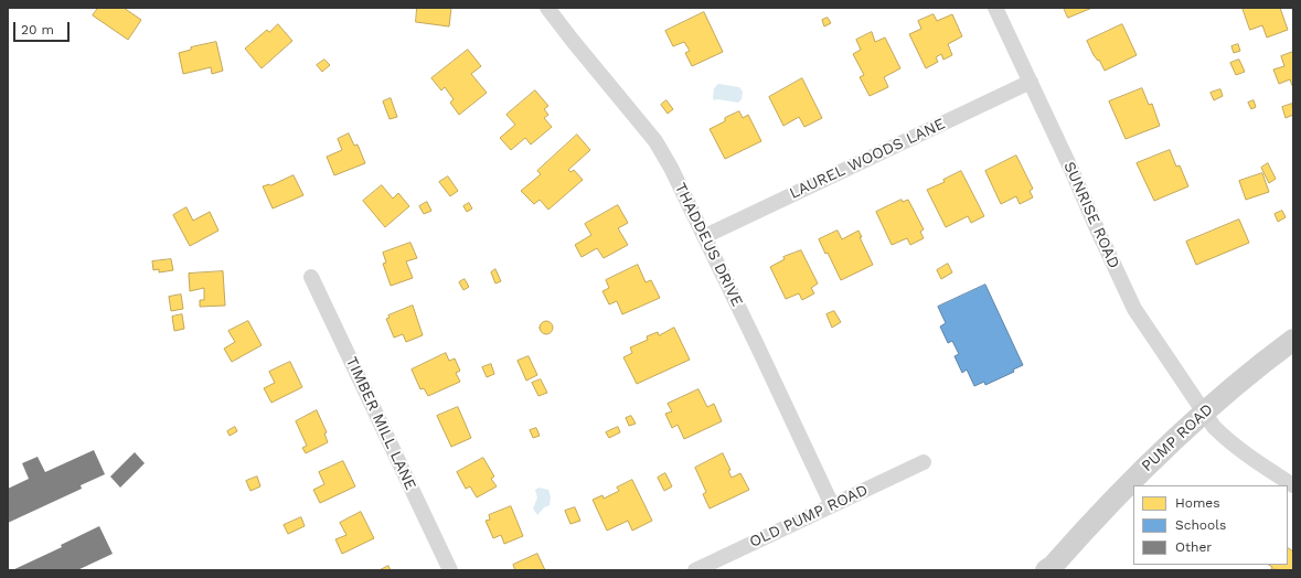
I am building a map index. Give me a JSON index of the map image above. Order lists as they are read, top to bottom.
{
  "streets": {
    "main road": ["PUMP ROAD"],
    "street": [
      "LAUREL WOODS LANE",
      "SUNRISE ROAD",
      "THADDEUS DRIVE",
      "TIMBER MILL LANE",
      "OLD PUMP ROAD"
    ]
  },
  "crossings": [
    ["LAUREL WOODS LANE", "SUNRISE ROAD"],
    ["LAUREL WOODS LANE", "THADDEUS DRIVE"],
    ["SUNRISE ROAD", "PUMP ROAD"],
    ["THADDEUS DRIVE", "OLD PUMP ROAD"]
  ],
  "legend": ["Homes", "Schools", "Other"],
  "scale_bar": "20 m"
}
